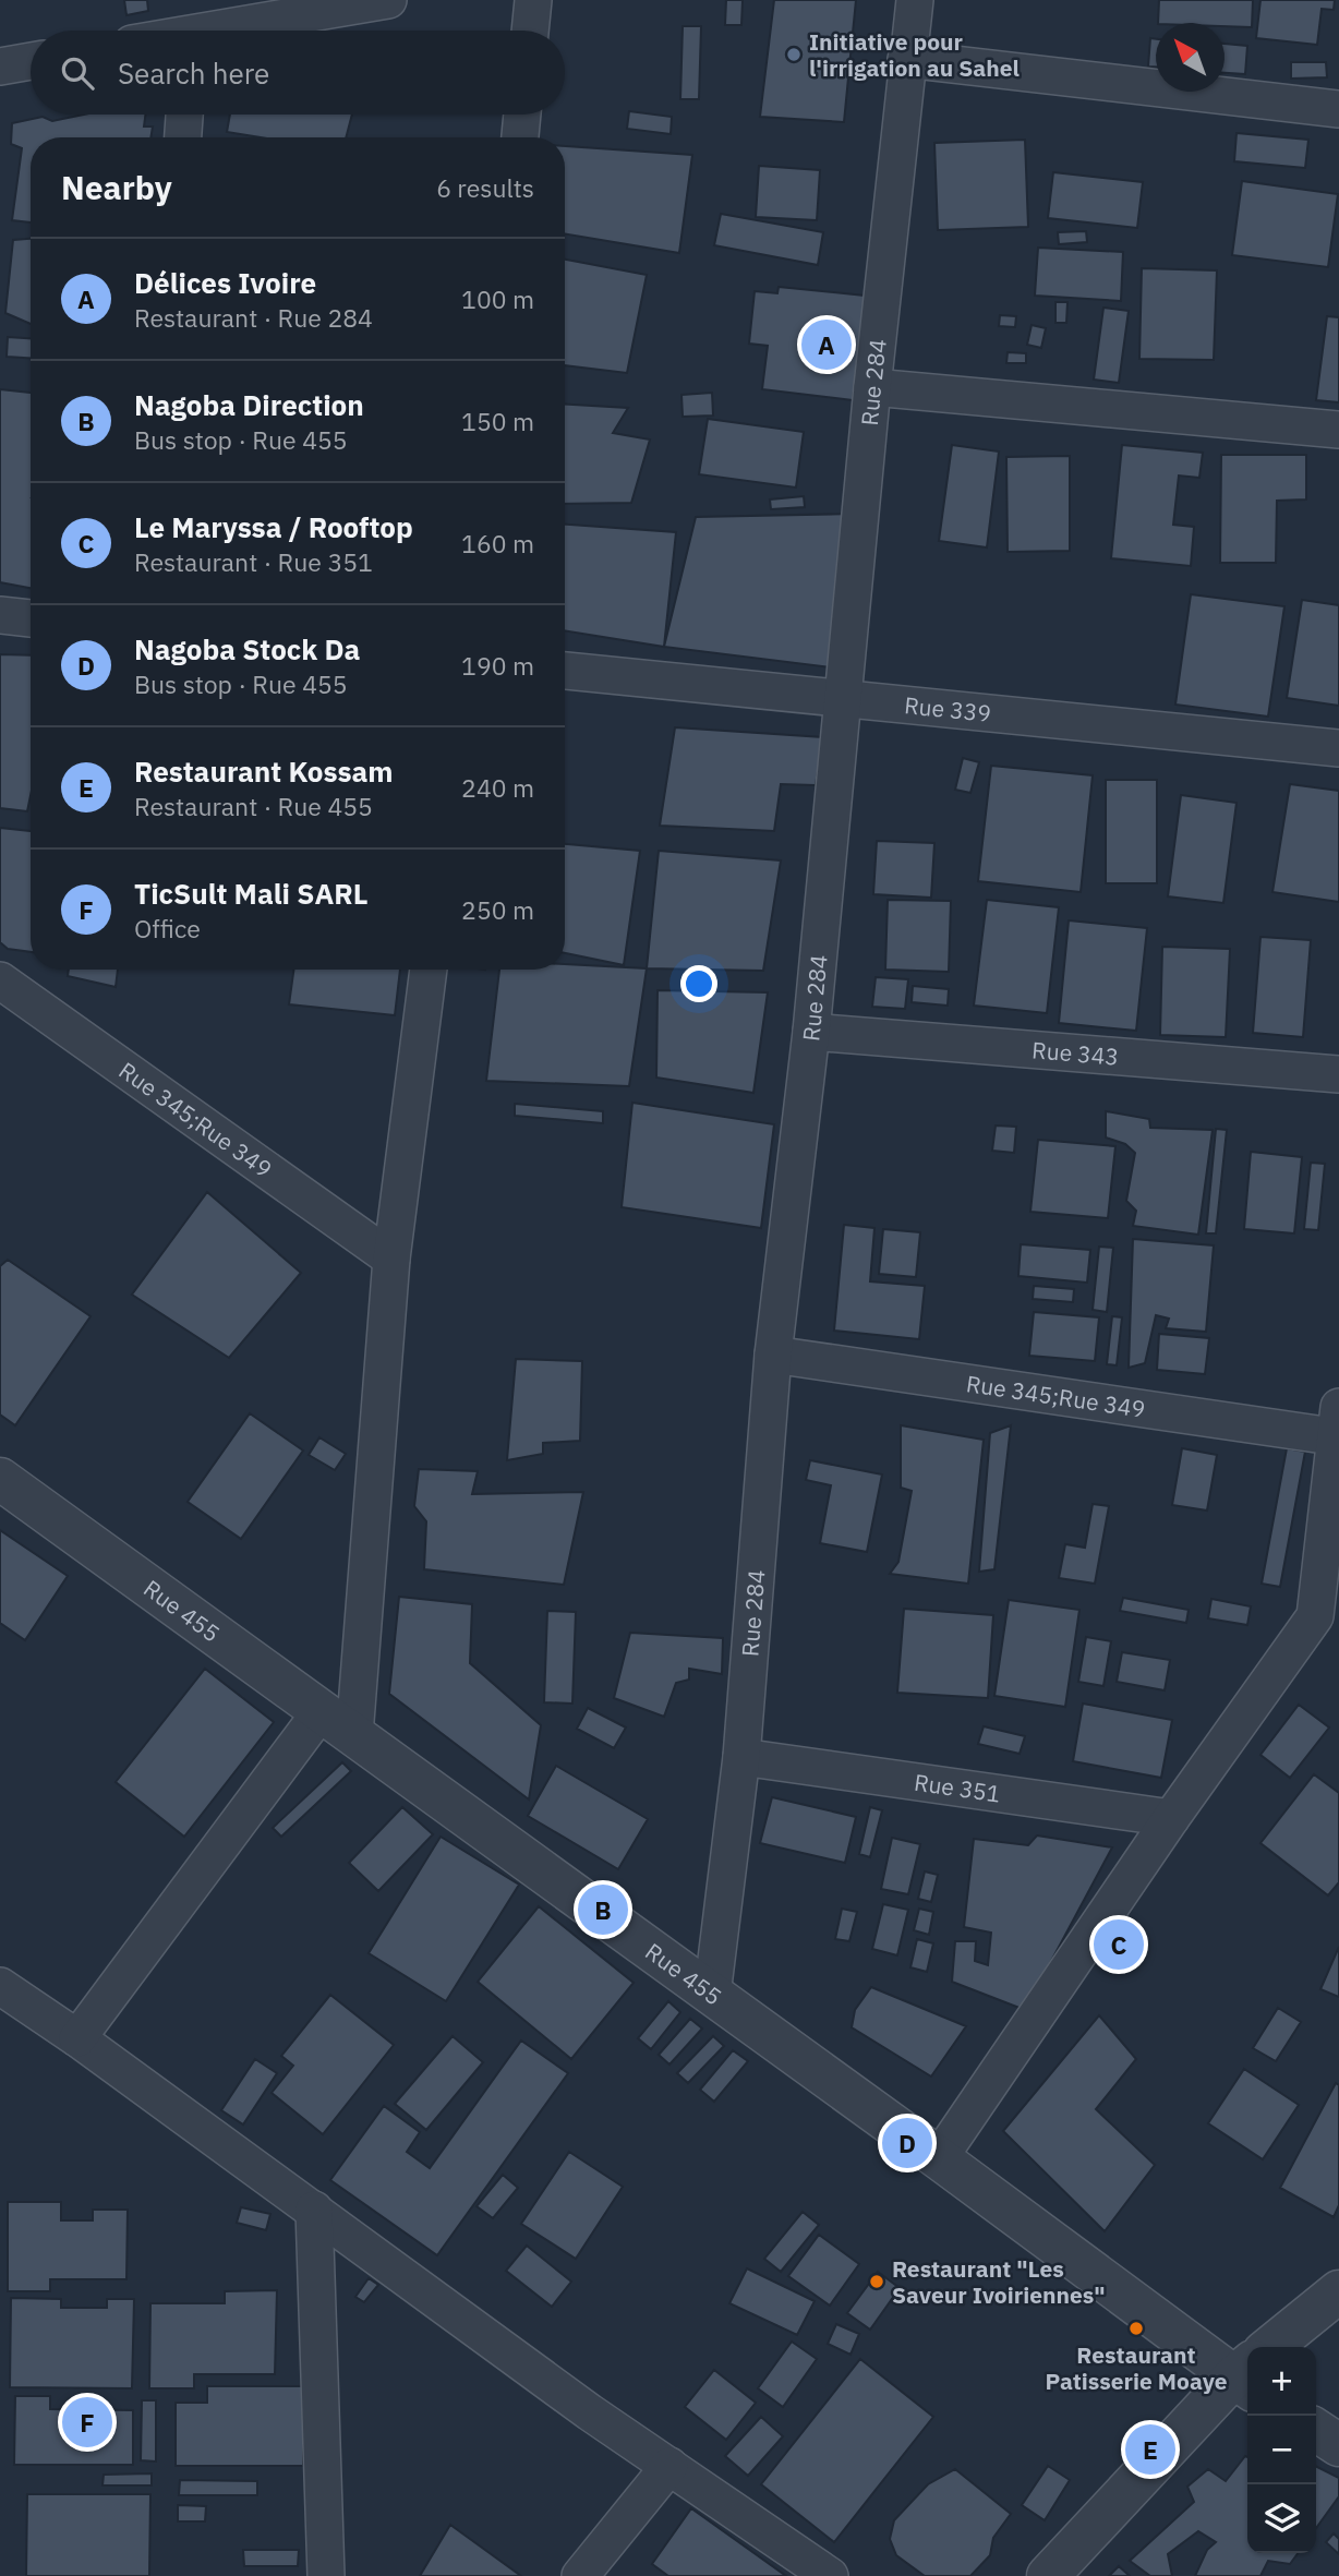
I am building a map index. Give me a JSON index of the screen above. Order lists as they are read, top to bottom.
{
  "streets": {
    "street": [
      "Rue 284",
      "Rue 339",
      "Rue 343",
      "Rue 345;Rue 349",
      "Rue 455",
      "Rue 351"
    ]
  },
  "crossings": [
    ["Rue 284", "Rue 339"],
    ["Rue 284", "Rue 343"],
    ["Rue 284", "Rue 345;Rue 349"],
    ["Rue 284", "Rue 455"],
    ["Rue 284", "Rue 351"]
  ],
  "places": ["Initiative pour l'irrigation au Sahel", "Restaurant \"Les Saveur Ivoiriennes\"", "Restaurant Patisserie Moaye"],
  "north": "top left",
  "page": {
    "search": "Search here",
    "heading": ["Nearby", "6 results"],
    "list": [
      {
        "mark": "A",
        "name": "Délices Ivoire",
        "note": "Restaurant · Rue 284",
        "value": "100 m"
      },
      {
        "mark": "B",
        "name": "Nagoba Direction",
        "note": "Bus stop · Rue 455",
        "value": "150 m"
      },
      {
        "mark": "C",
        "name": "Le Maryssa / Rooftop",
        "note": "Restaurant · Rue 351",
        "value": "160 m"
      },
      {
        "mark": "D",
        "name": "Nagoba Stock Da",
        "note": "Bus stop · Rue 455",
        "value": "190 m"
      },
      {
        "mark": "E",
        "name": "Restaurant Kossam",
        "note": "Restaurant · Rue 455",
        "value": "240 m"
      },
      {
        "mark": "F",
        "name": "TicSult Mali SARL",
        "note": "Office",
        "value": "250 m"
      }
    ],
    "pins": [
      "A",
      "B",
      "C",
      "D",
      "F",
      "E"
    ],
    "map_buttons": ["+", "−"]
  }
}
